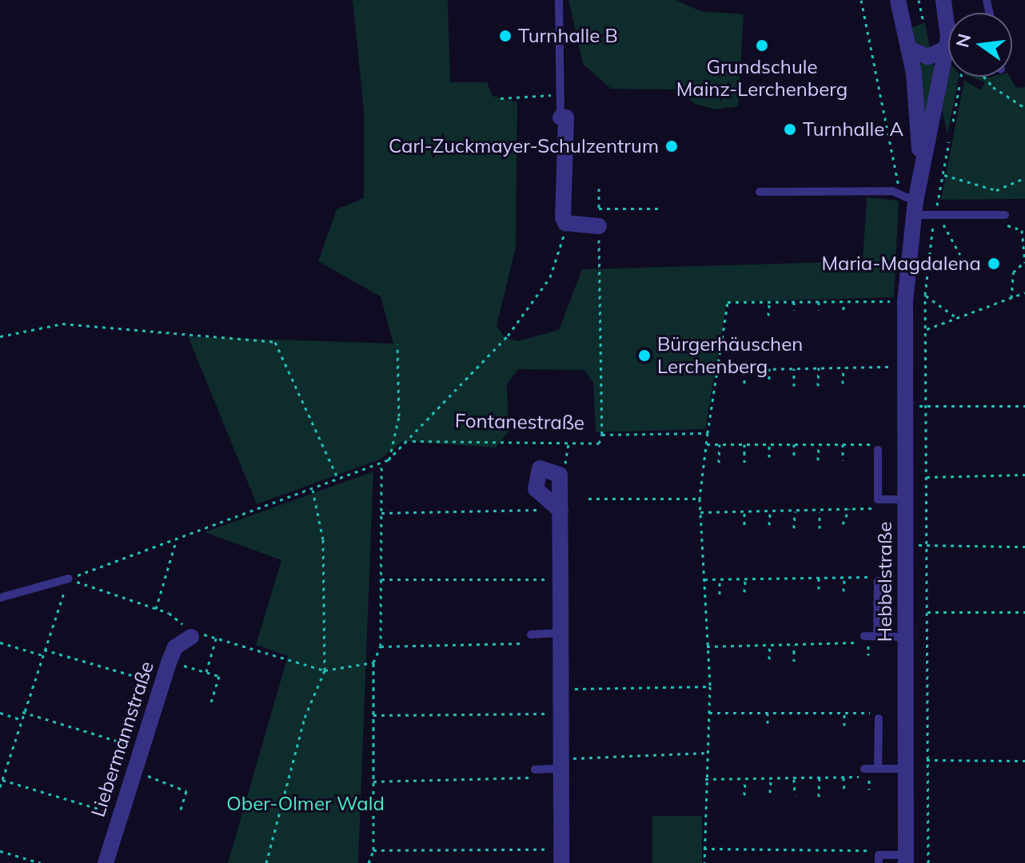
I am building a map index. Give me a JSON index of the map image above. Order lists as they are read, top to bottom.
{
  "streets": {
    "street": ["Hebbelstraße", "Liebermannstraße"],
    "path": ["Fontanestraße"]
  },
  "parks": ["Ober-Olmer Wald"],
  "places": [
    "Turnhalle B",
    "Grundschule Mainz-Lerchenberg",
    "Turnhalle A",
    "Carl-Zuckmayer-Schulzentrum",
    "Maria-Magdalena",
    "Bürgerhäuschen Lerchenberg"
  ],
  "north": "left"
}
